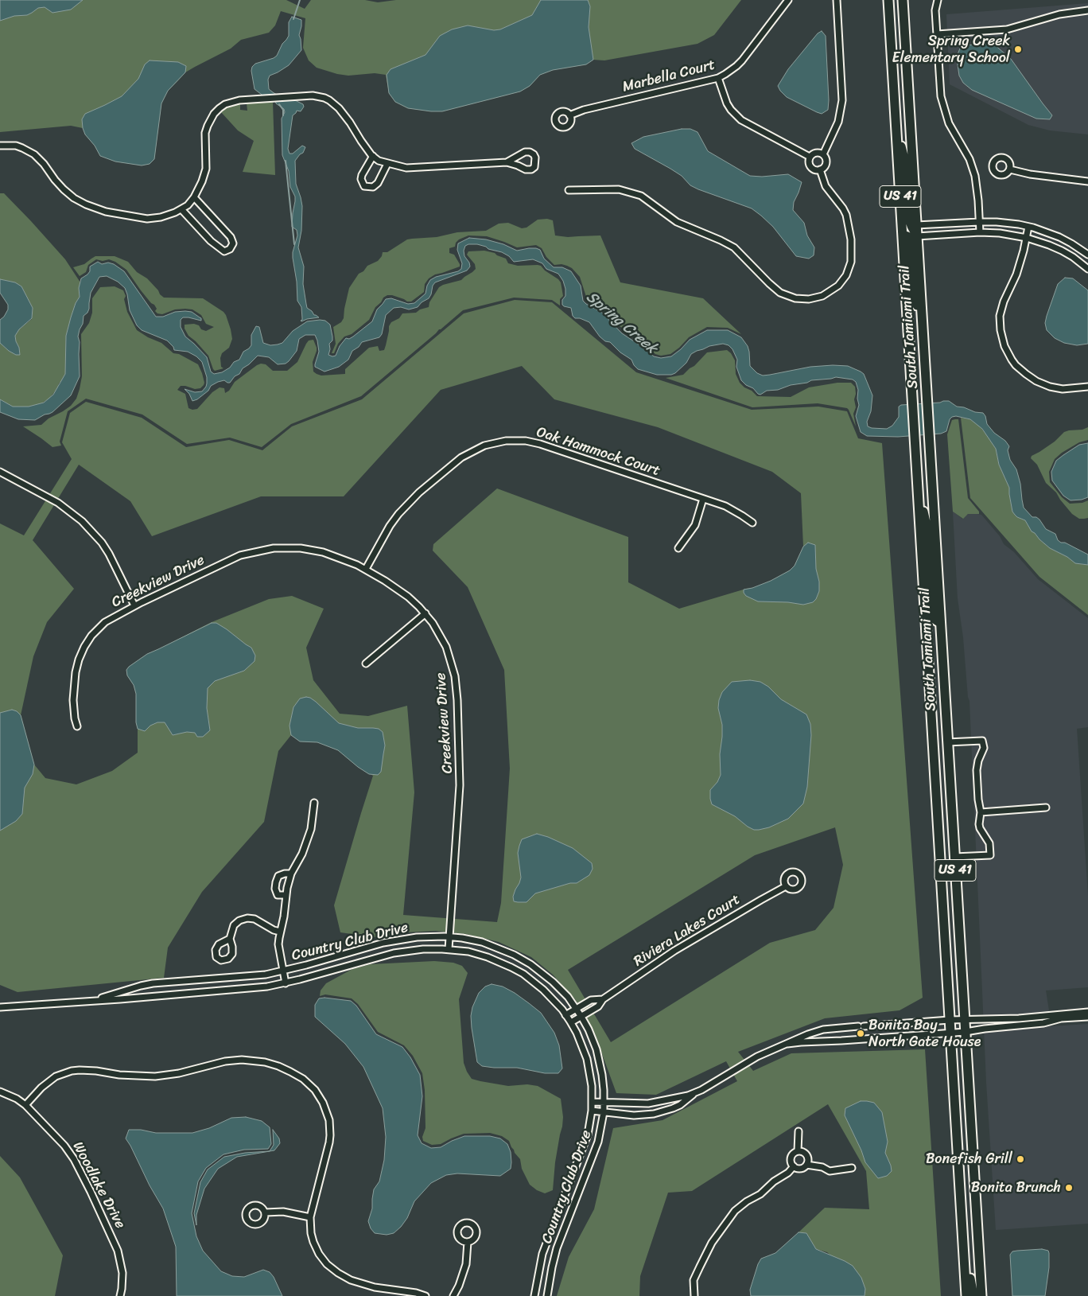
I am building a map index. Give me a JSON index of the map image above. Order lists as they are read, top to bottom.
{
  "streets": {
    "main road": ["US 41", "South Tamiami Trail"],
    "street": [
      "Marbella Court",
      "Oak Hammock Court",
      "Creekview Drive",
      "Riviera Lakes Court",
      "Country Club Drive",
      "Woodlake Drive"
    ]
  },
  "crossings": [
    ["Oak Hammock Court", "Creekview Drive"],
    ["Creekview Drive", "Country Club Drive"],
    ["Riviera Lakes Court", "Country Club Drive"]
  ],
  "water": ["Spring Creek"],
  "places": [
    "Spring Creek Elementary School",
    "Bonita Bay North Gate House",
    "Bonefish Grill",
    "Bonita Brunch"
  ]
}
